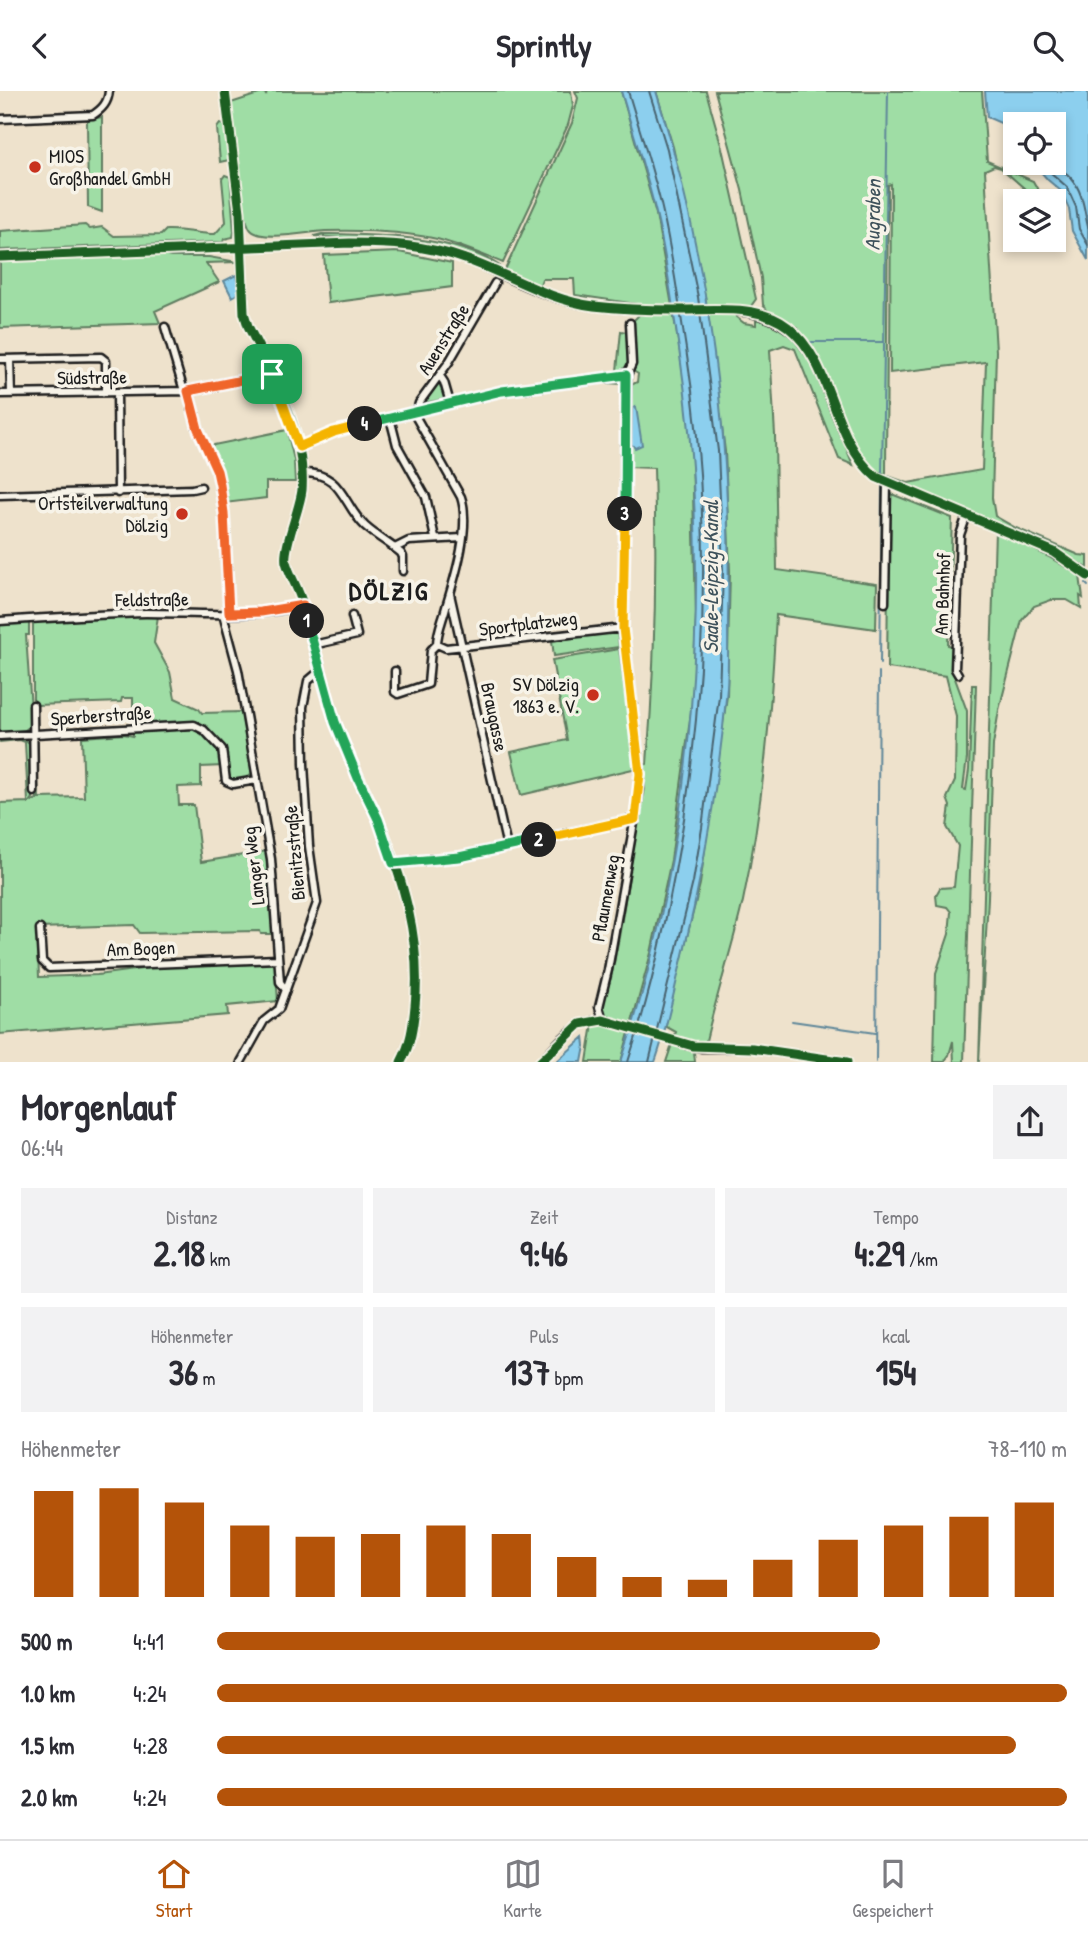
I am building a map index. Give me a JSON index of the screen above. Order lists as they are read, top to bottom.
{
  "streets": {
    "street": [
      "Auenstraße",
      "Südstraße",
      "Am Bahnhof",
      "Feldstraße",
      "Sportplatzweg",
      "Sperberstraße",
      "Braugasse",
      "Bienitzstraße",
      "Langer Weg",
      "Pflaumenweg",
      "Am Bogen"
    ]
  },
  "crossings": [
    ["Auenstraße", "Braugasse"],
    ["Auenstraße", "Pflaumenweg"],
    ["Südstraße", "Langer Weg"],
    ["Feldstraße", "Langer Weg"],
    ["Sportplatzweg", "Braugasse"],
    ["Sportplatzweg", "Pflaumenweg"],
    ["Sperberstraße", "Langer Weg"],
    ["Bienitzstraße", "Langer Weg"],
    ["Langer Weg", "Am Bogen"]
  ],
  "districts": ["DÖLZIG"],
  "water": ["Augraben", "Saale-Leipzig-Kanal"],
  "places": ["MIOS Großhandel GmbH", "Ortsteilverwaltung Dölzig", "SV Dölzig 1863 e. V."],
  "page": {
    "header": "Sprintly",
    "pins": [
      "4",
      "3",
      "1",
      "2"
    ],
    "heading": ["Morgenlauf", "06:44"],
    "stats": [
      ["Distanz", "2.18 km"],
      ["Zeit", "9:46"],
      ["Tempo", "4:29 /km"],
      ["Höhenmeter", "36 m"],
      ["Puls", "137 bpm"],
      ["kcal", "154"]
    ],
    "chart": ["Höhenmeter", "78–110 m"],
    "list": [
      {
        "name": "500 m",
        "note": "4:41"
      },
      {
        "name": "1.0 km",
        "note": "4:24"
      },
      {
        "name": "1.5 km",
        "note": "4:28"
      },
      {
        "name": "2.0 km",
        "note": "4:24"
      }
    ],
    "tabs": ["Start", "Karte", "Gespeichert"]
  }
}
